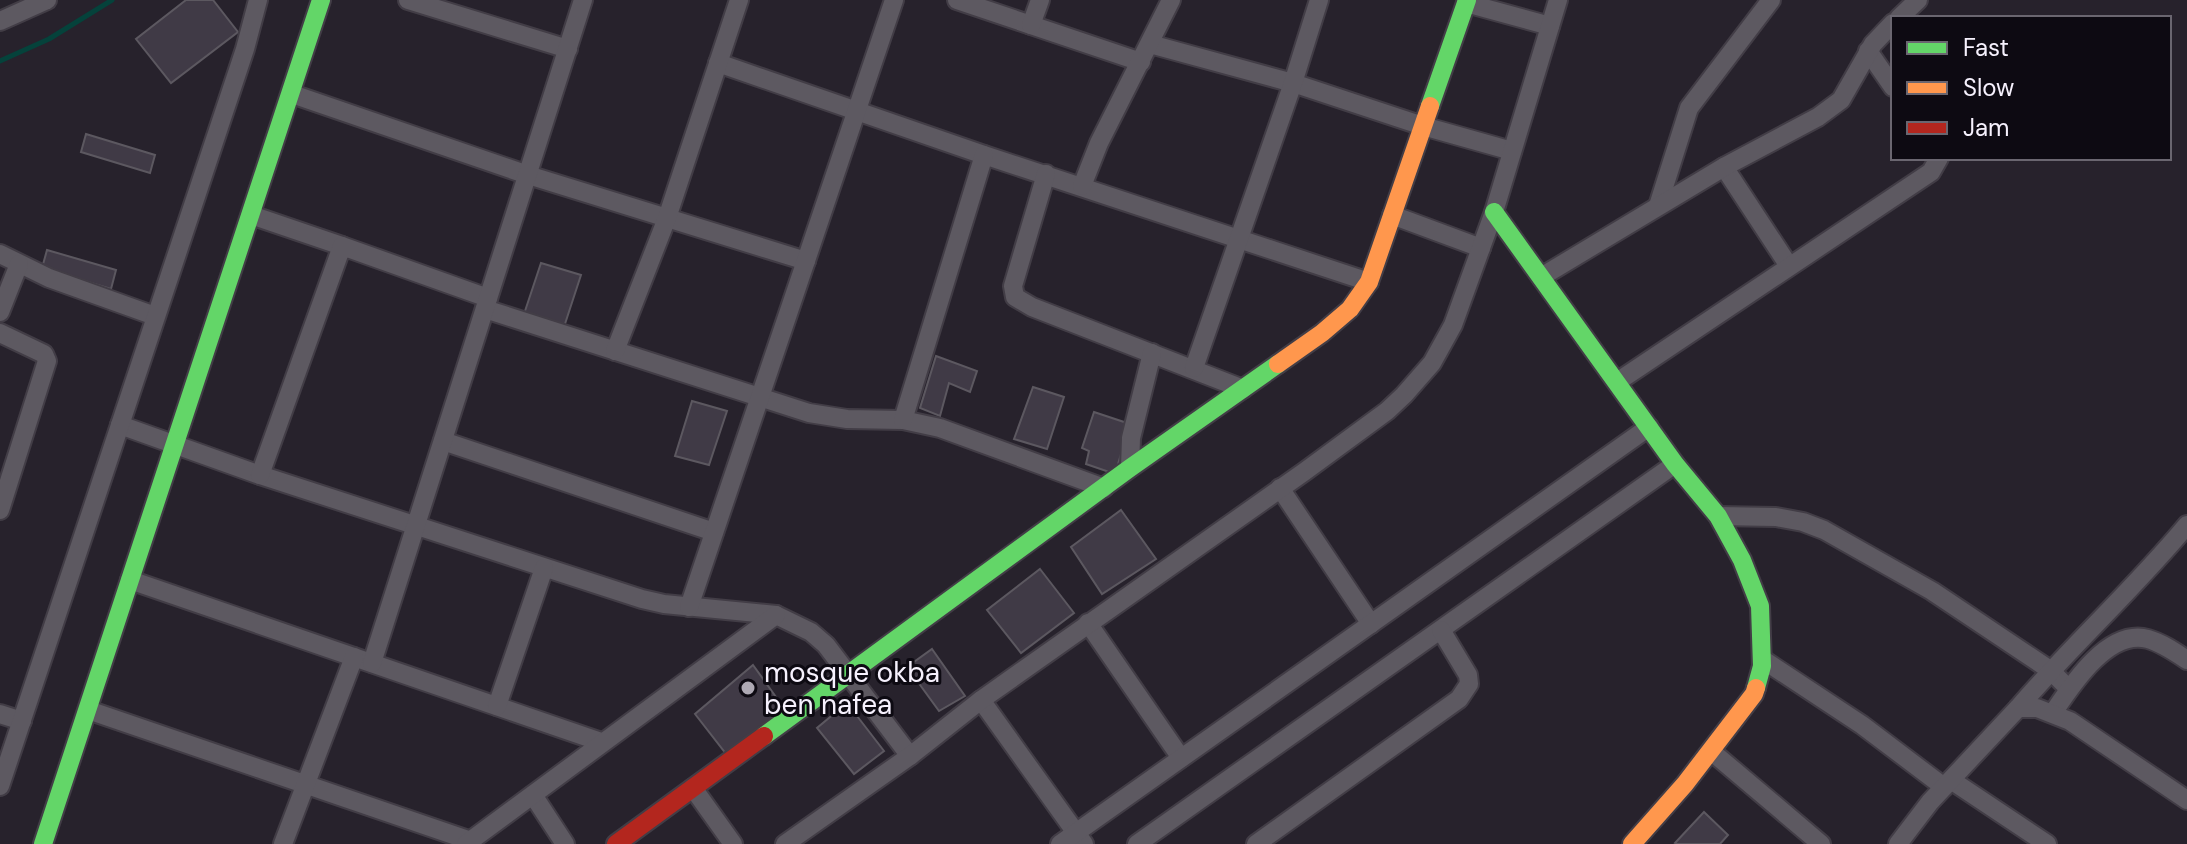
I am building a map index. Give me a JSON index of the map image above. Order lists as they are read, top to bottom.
{
  "places": ["mosque okba ben nafea"],
  "legend": ["Fast", "Slow", "Jam"]
}
